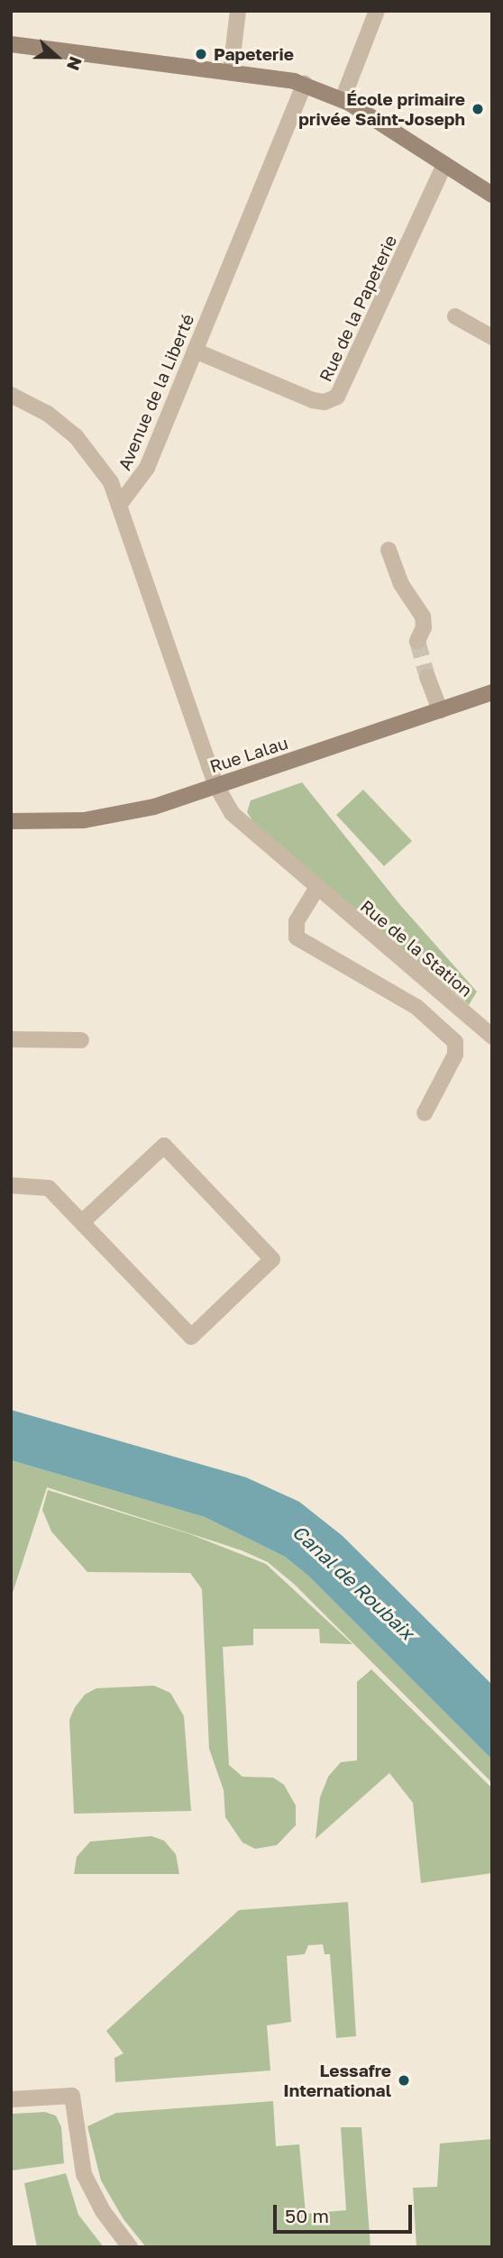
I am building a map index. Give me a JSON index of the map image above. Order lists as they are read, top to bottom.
{
  "streets": {
    "street": [
      "Rue de la Papeterie",
      "Avenue de la Liberté",
      "Rue Lalau",
      "Rue de la Station"
    ]
  },
  "crossings": [
    ["Rue de la Papeterie", "Avenue de la Liberté"],
    ["Rue Lalau", "Rue de la Station"]
  ],
  "water": ["Canal de Roubaix"],
  "places": ["Papeterie", "École primaire privée Saint-Joseph", "Lessafre International"],
  "scale_bar": "50 m",
  "north": "right"
}
